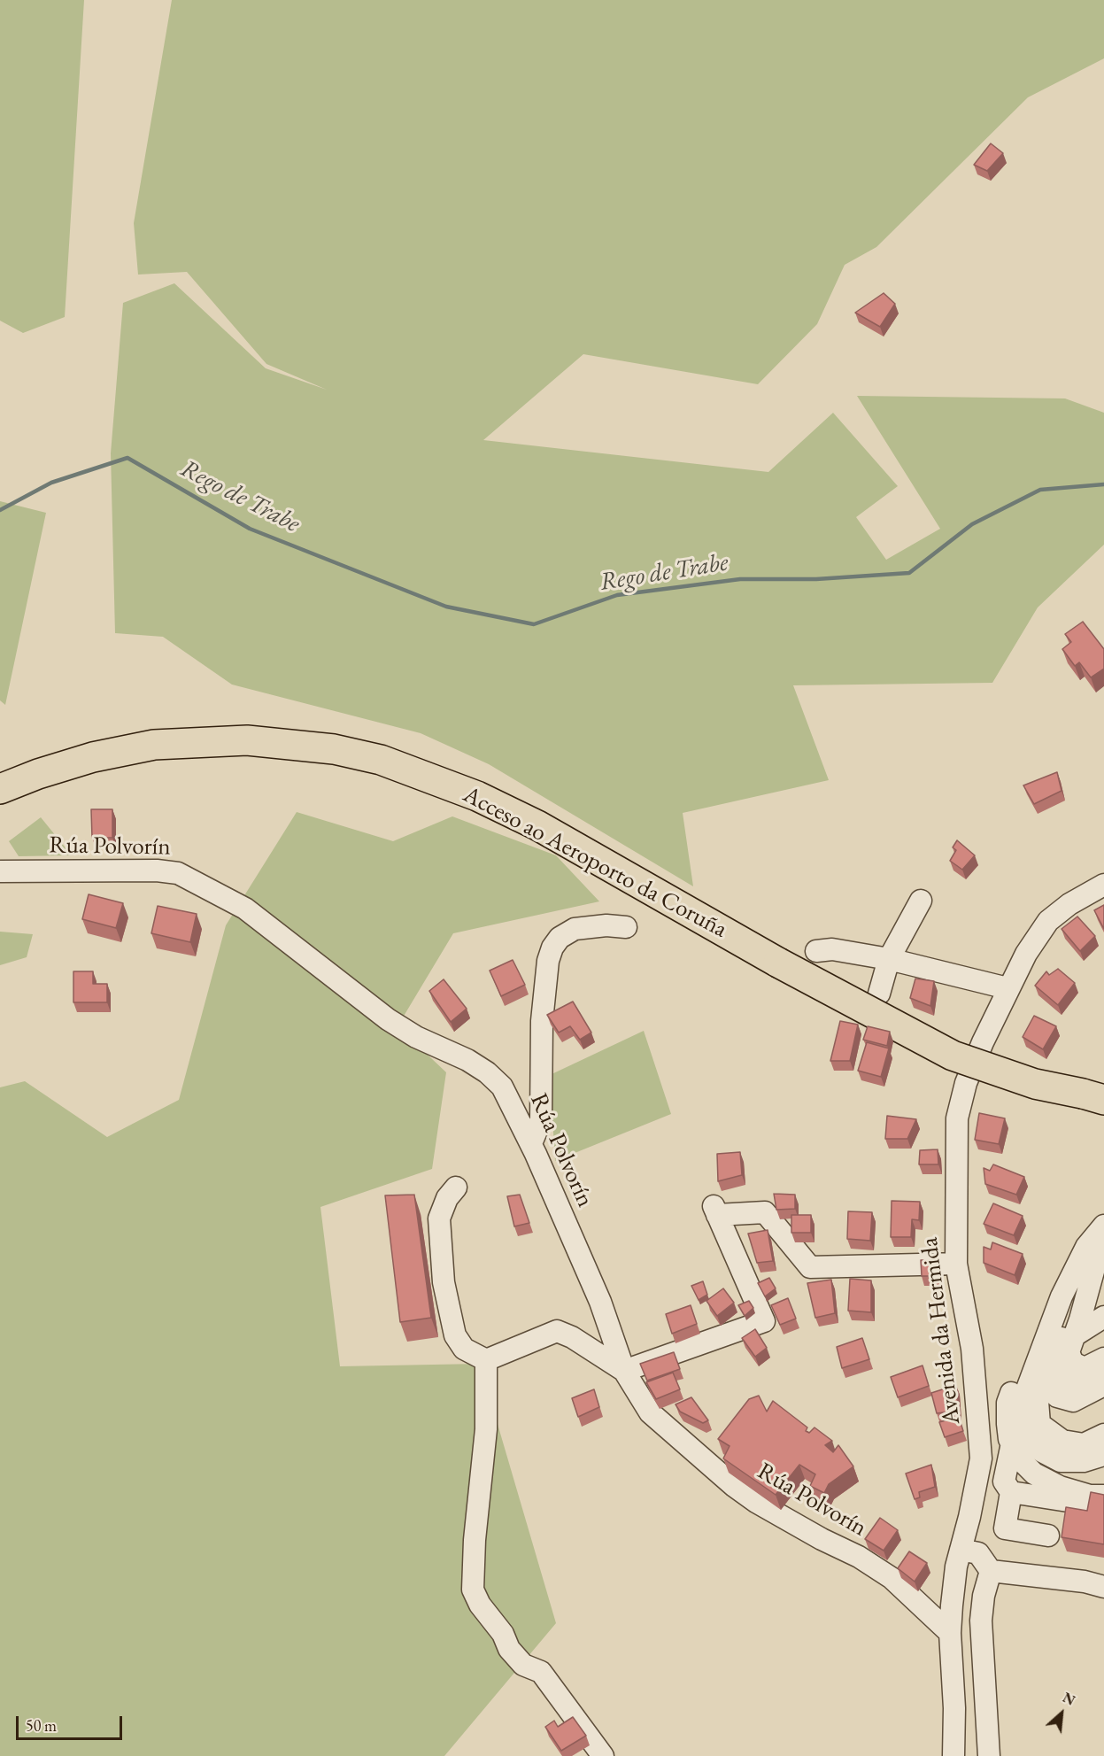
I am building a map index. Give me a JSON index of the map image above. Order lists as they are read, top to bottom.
{
  "streets": {
    "highway": ["Acceso ao Aeroporto da Coruña"],
    "street": ["Rúa Polvorín", "Avenida da Hermida"]
  },
  "crossings": [
    ["Rúa Polvorín", "Avenida da Hermida"]
  ],
  "water": ["Rego de Trabe"],
  "scale_bar": "50 m",
  "north": "top right"
}
